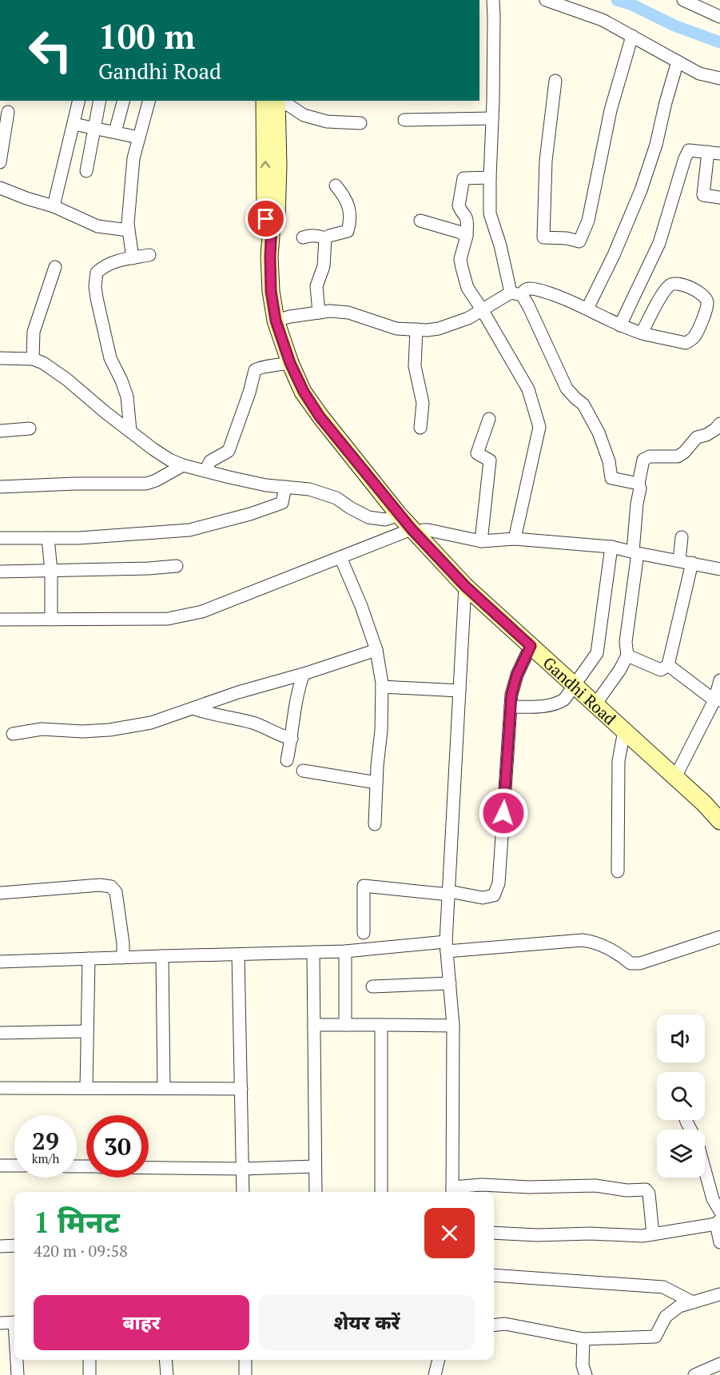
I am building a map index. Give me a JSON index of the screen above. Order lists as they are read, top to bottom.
{
  "streets": {
    "main road": ["Gandhi Road"]
  },
  "page": {
    "turn": ["100 m", "Gandhi Road"],
    "speed": "29 km/h",
    "limit": "30",
    "heading": ["1 मिनट", "420 m · 09:58"],
    "buttons": ["बाहर", "शेयर करें"]
  }
}
